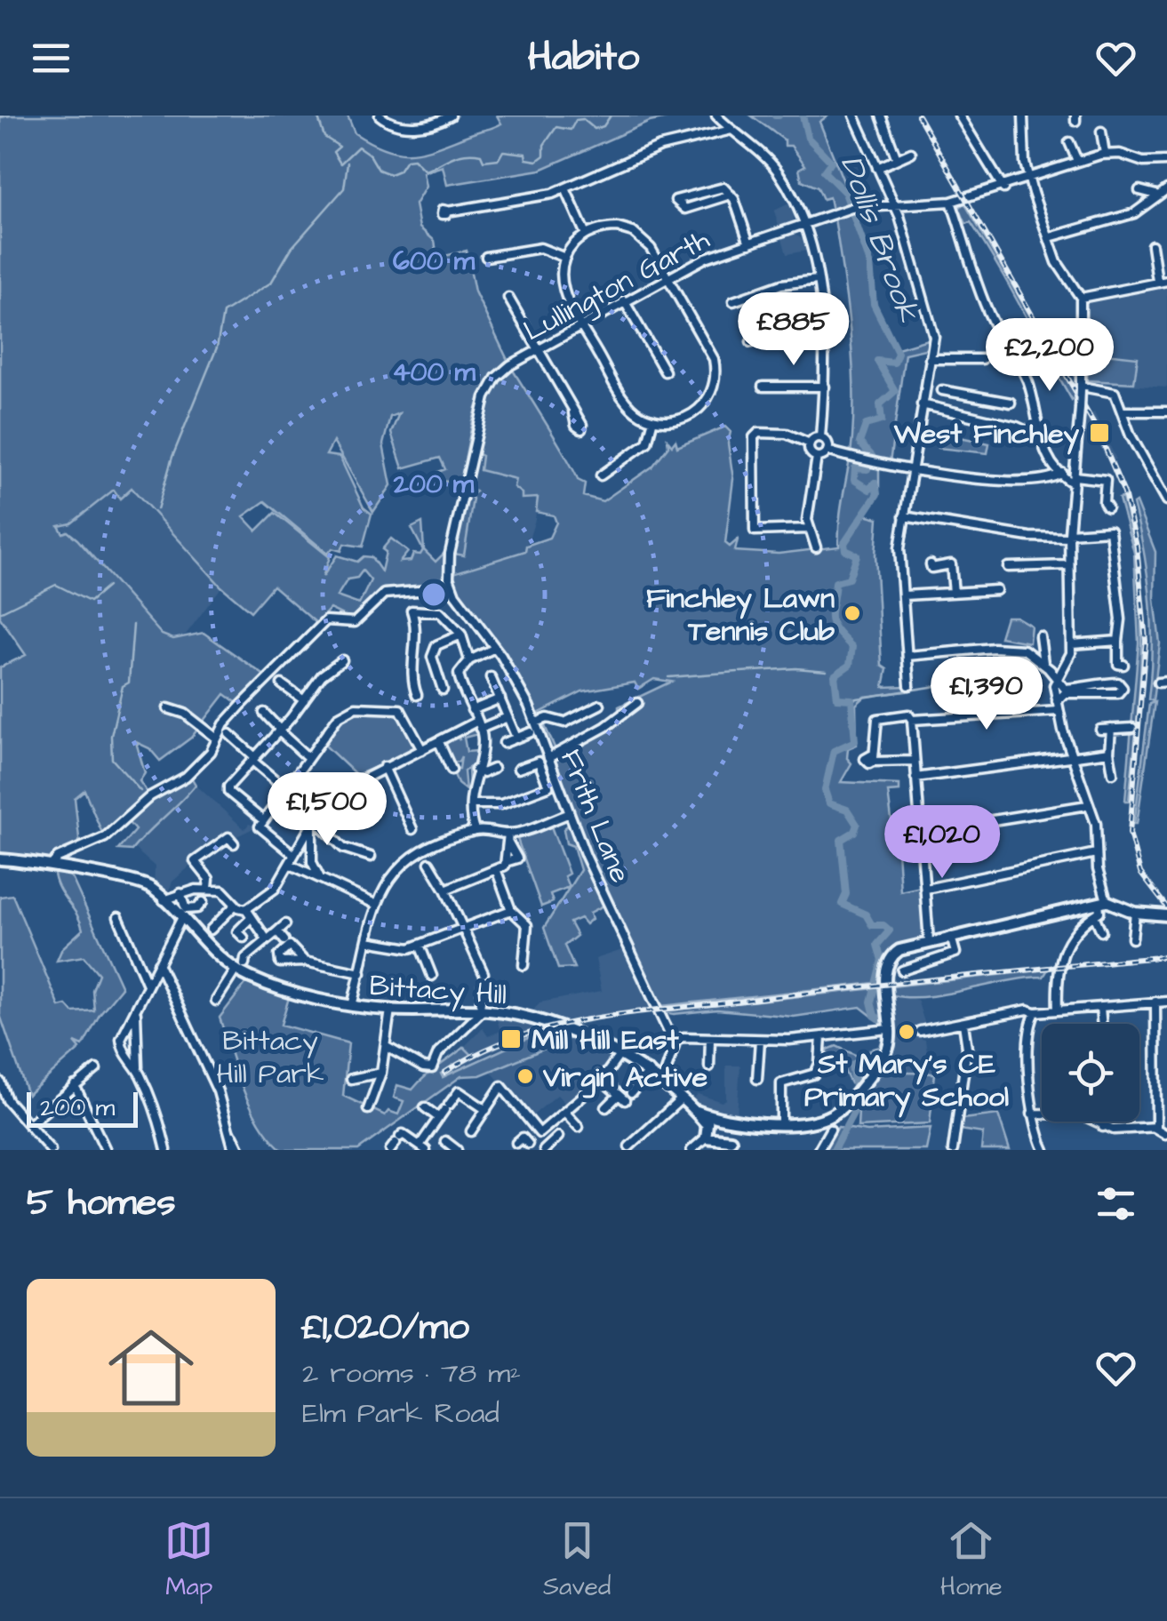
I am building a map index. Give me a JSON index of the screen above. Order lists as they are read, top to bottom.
{
  "streets": {
    "main road": ["Bittacy Hill"],
    "street": ["Lullington Garth", "Frith Lane"]
  },
  "crossings": [
    ["Lullington Garth", "Frith Lane"]
  ],
  "water": ["Dollis Brook"],
  "parks": ["Bittacy Hill Park"],
  "places": {
    "transit": ["West Finchley", "Mill Hill East"],
    "other": ["Finchley Lawn Tennis Club", "St Mary's CE Primary School", "Virgin Active"]
  },
  "scale_bar": "200 m",
  "page": {
    "header": "Habito",
    "price": [
      "£885",
      "£2,200",
      "£1,390",
      "£1,500",
      "£1,020"
    ],
    "scale": "200 m",
    "heading": "5 homes",
    "list": [
      {
        "name": "£1,020/mo",
        "note": "2 rooms · 78 m² · Elm Park Road"
      }
    ],
    "tabs": ["Map", "Saved", "Home"]
  },
  "rings": ["600 m", "400 m", "200 m"]
}
